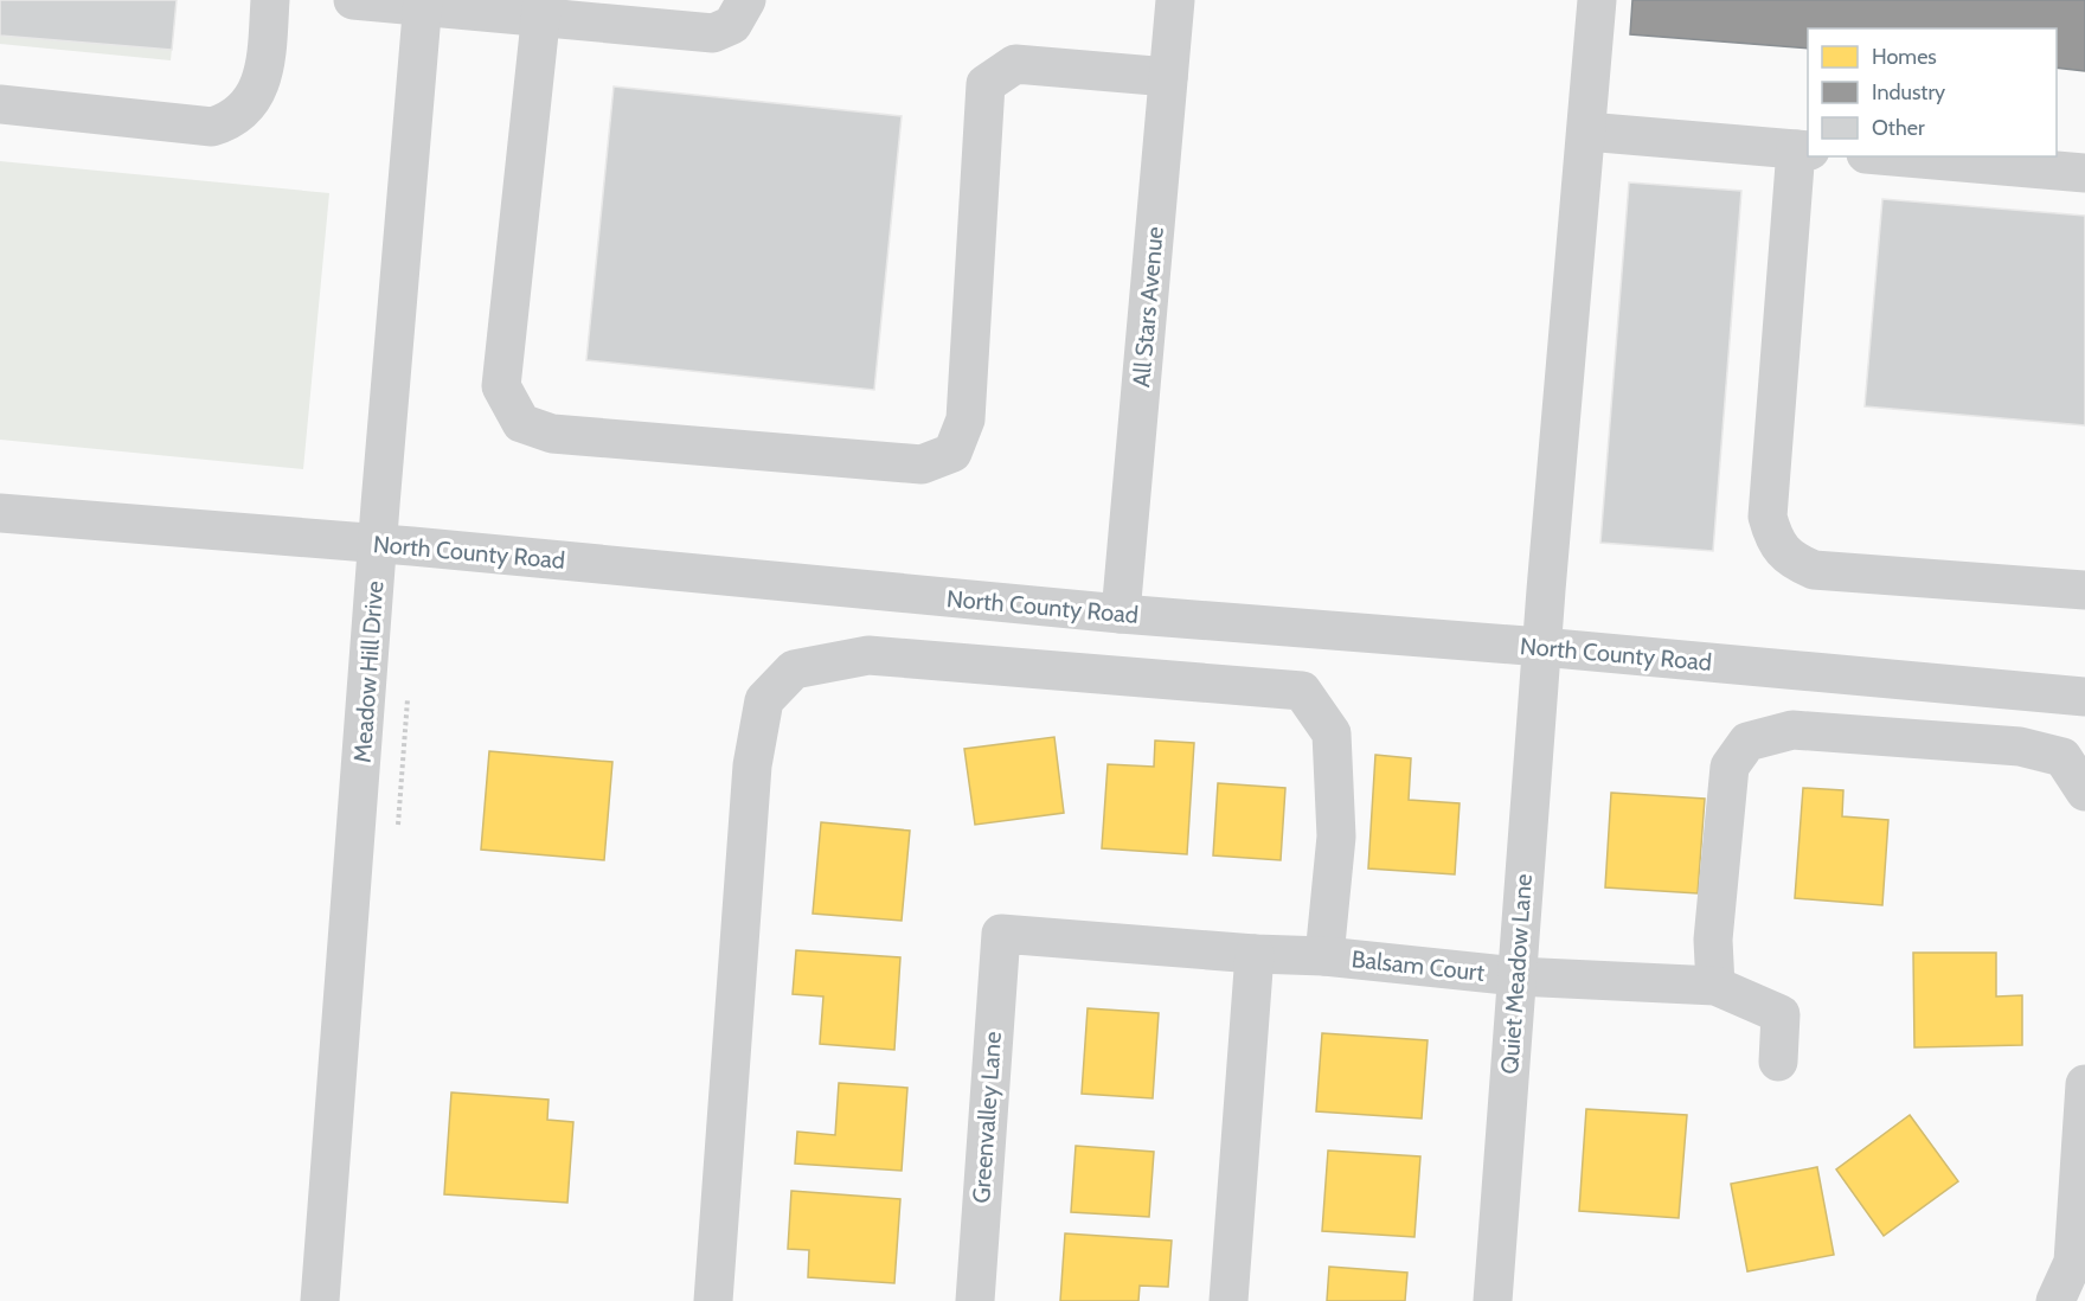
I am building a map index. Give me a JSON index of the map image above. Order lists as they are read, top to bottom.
{
  "streets": {
    "street": [
      "All Stars Avenue",
      "North County Road",
      "Meadow Hill Drive",
      "Balsam Court",
      "Quiet Meadow Lane",
      "Greenvalley Lane"
    ]
  },
  "crossings": [
    ["All Stars Avenue", "North County Road"],
    ["North County Road", "Meadow Hill Drive"],
    ["North County Road", "Quiet Meadow Lane"],
    ["Balsam Court", "Quiet Meadow Lane"],
    ["Balsam Court", "Greenvalley Lane"]
  ],
  "legend": ["Homes", "Industry", "Other"]
}
